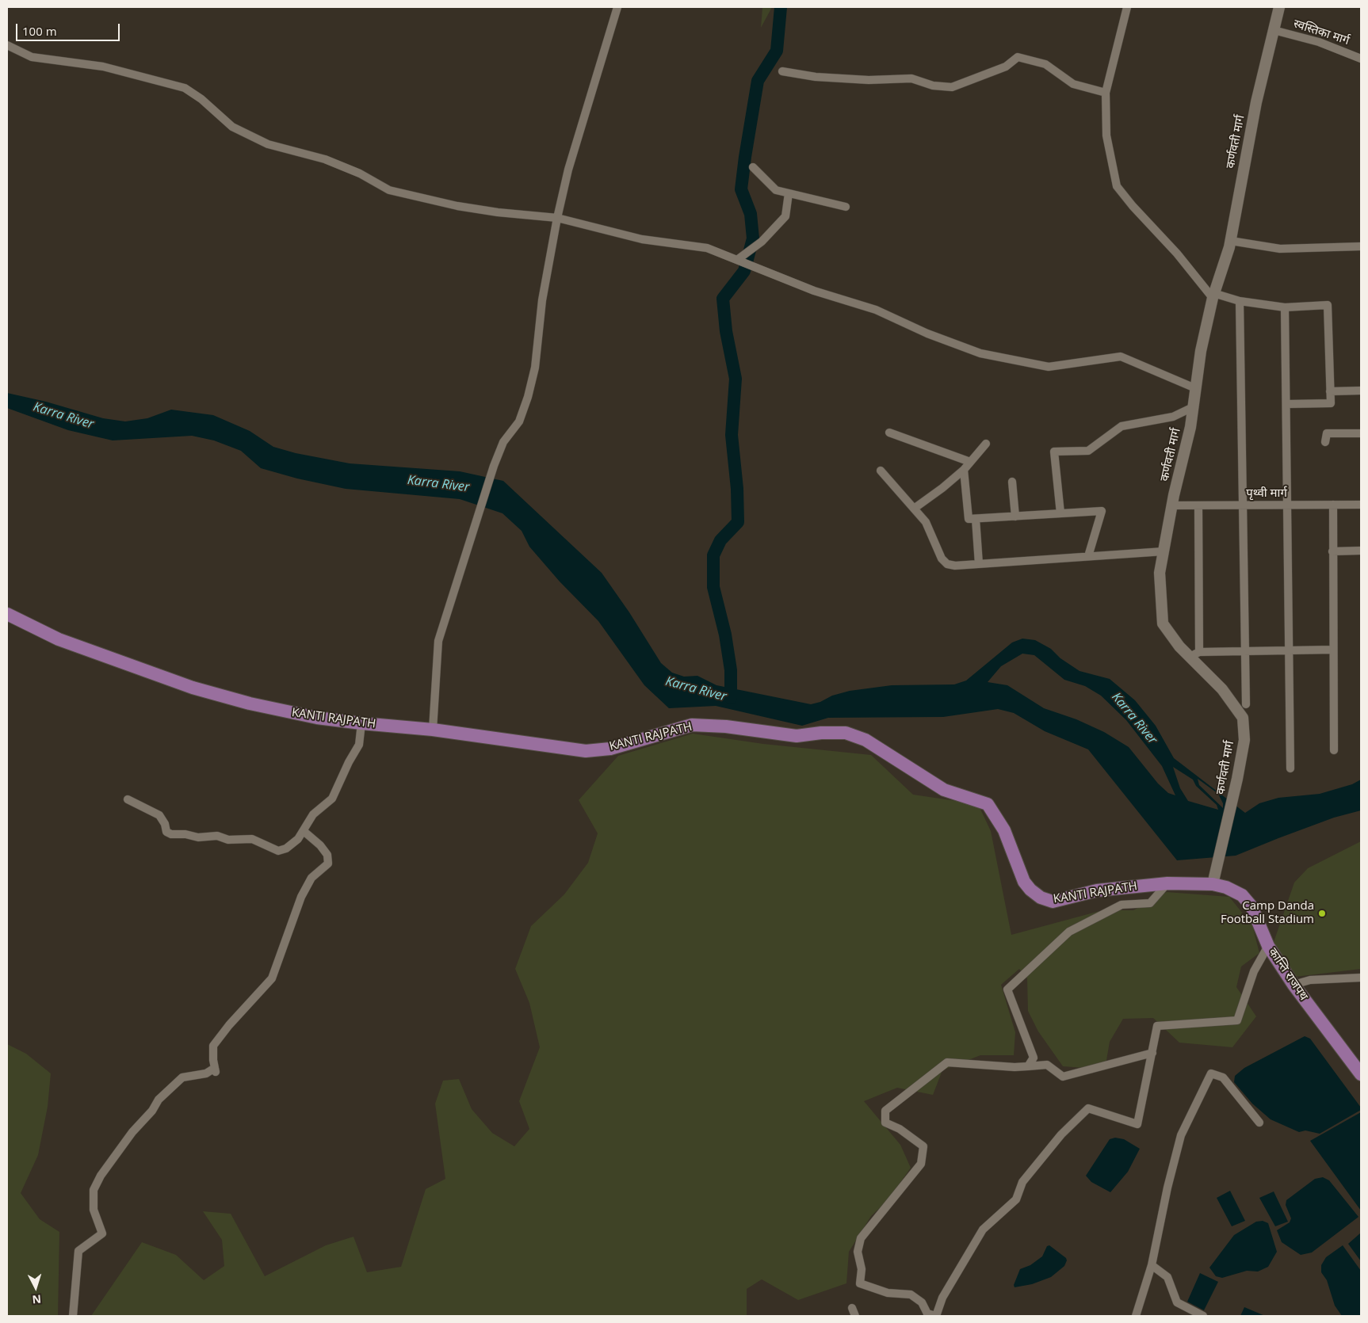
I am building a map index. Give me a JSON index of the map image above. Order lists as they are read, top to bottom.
{
  "streets": {
    "main road": ["कर्णवती मार्ग", "KANTI RAJPATH", "कान्ति राजपथ"],
    "street": ["स्वस्तिका मार्ग", "पृथ्वी मार्ग"]
  },
  "crossings": [
    ["स्वस्तिका मार्ग", "कर्णवती मार्ग"],
    ["कर्णवती मार्ग", "पृथ्वी मार्ग"],
    ["कर्णवती मार्ग", "KANTI RAJPATH"],
    ["कर्णवती मार्ग", "कान्ति राजपथ"],
    ["KANTI RAJPATH", "कान्ति राजपथ"]
  ],
  "water": ["Karra River"],
  "places": ["Camp Danda Football Stadium"],
  "scale_bar": "100 m",
  "north": "bottom"
}
